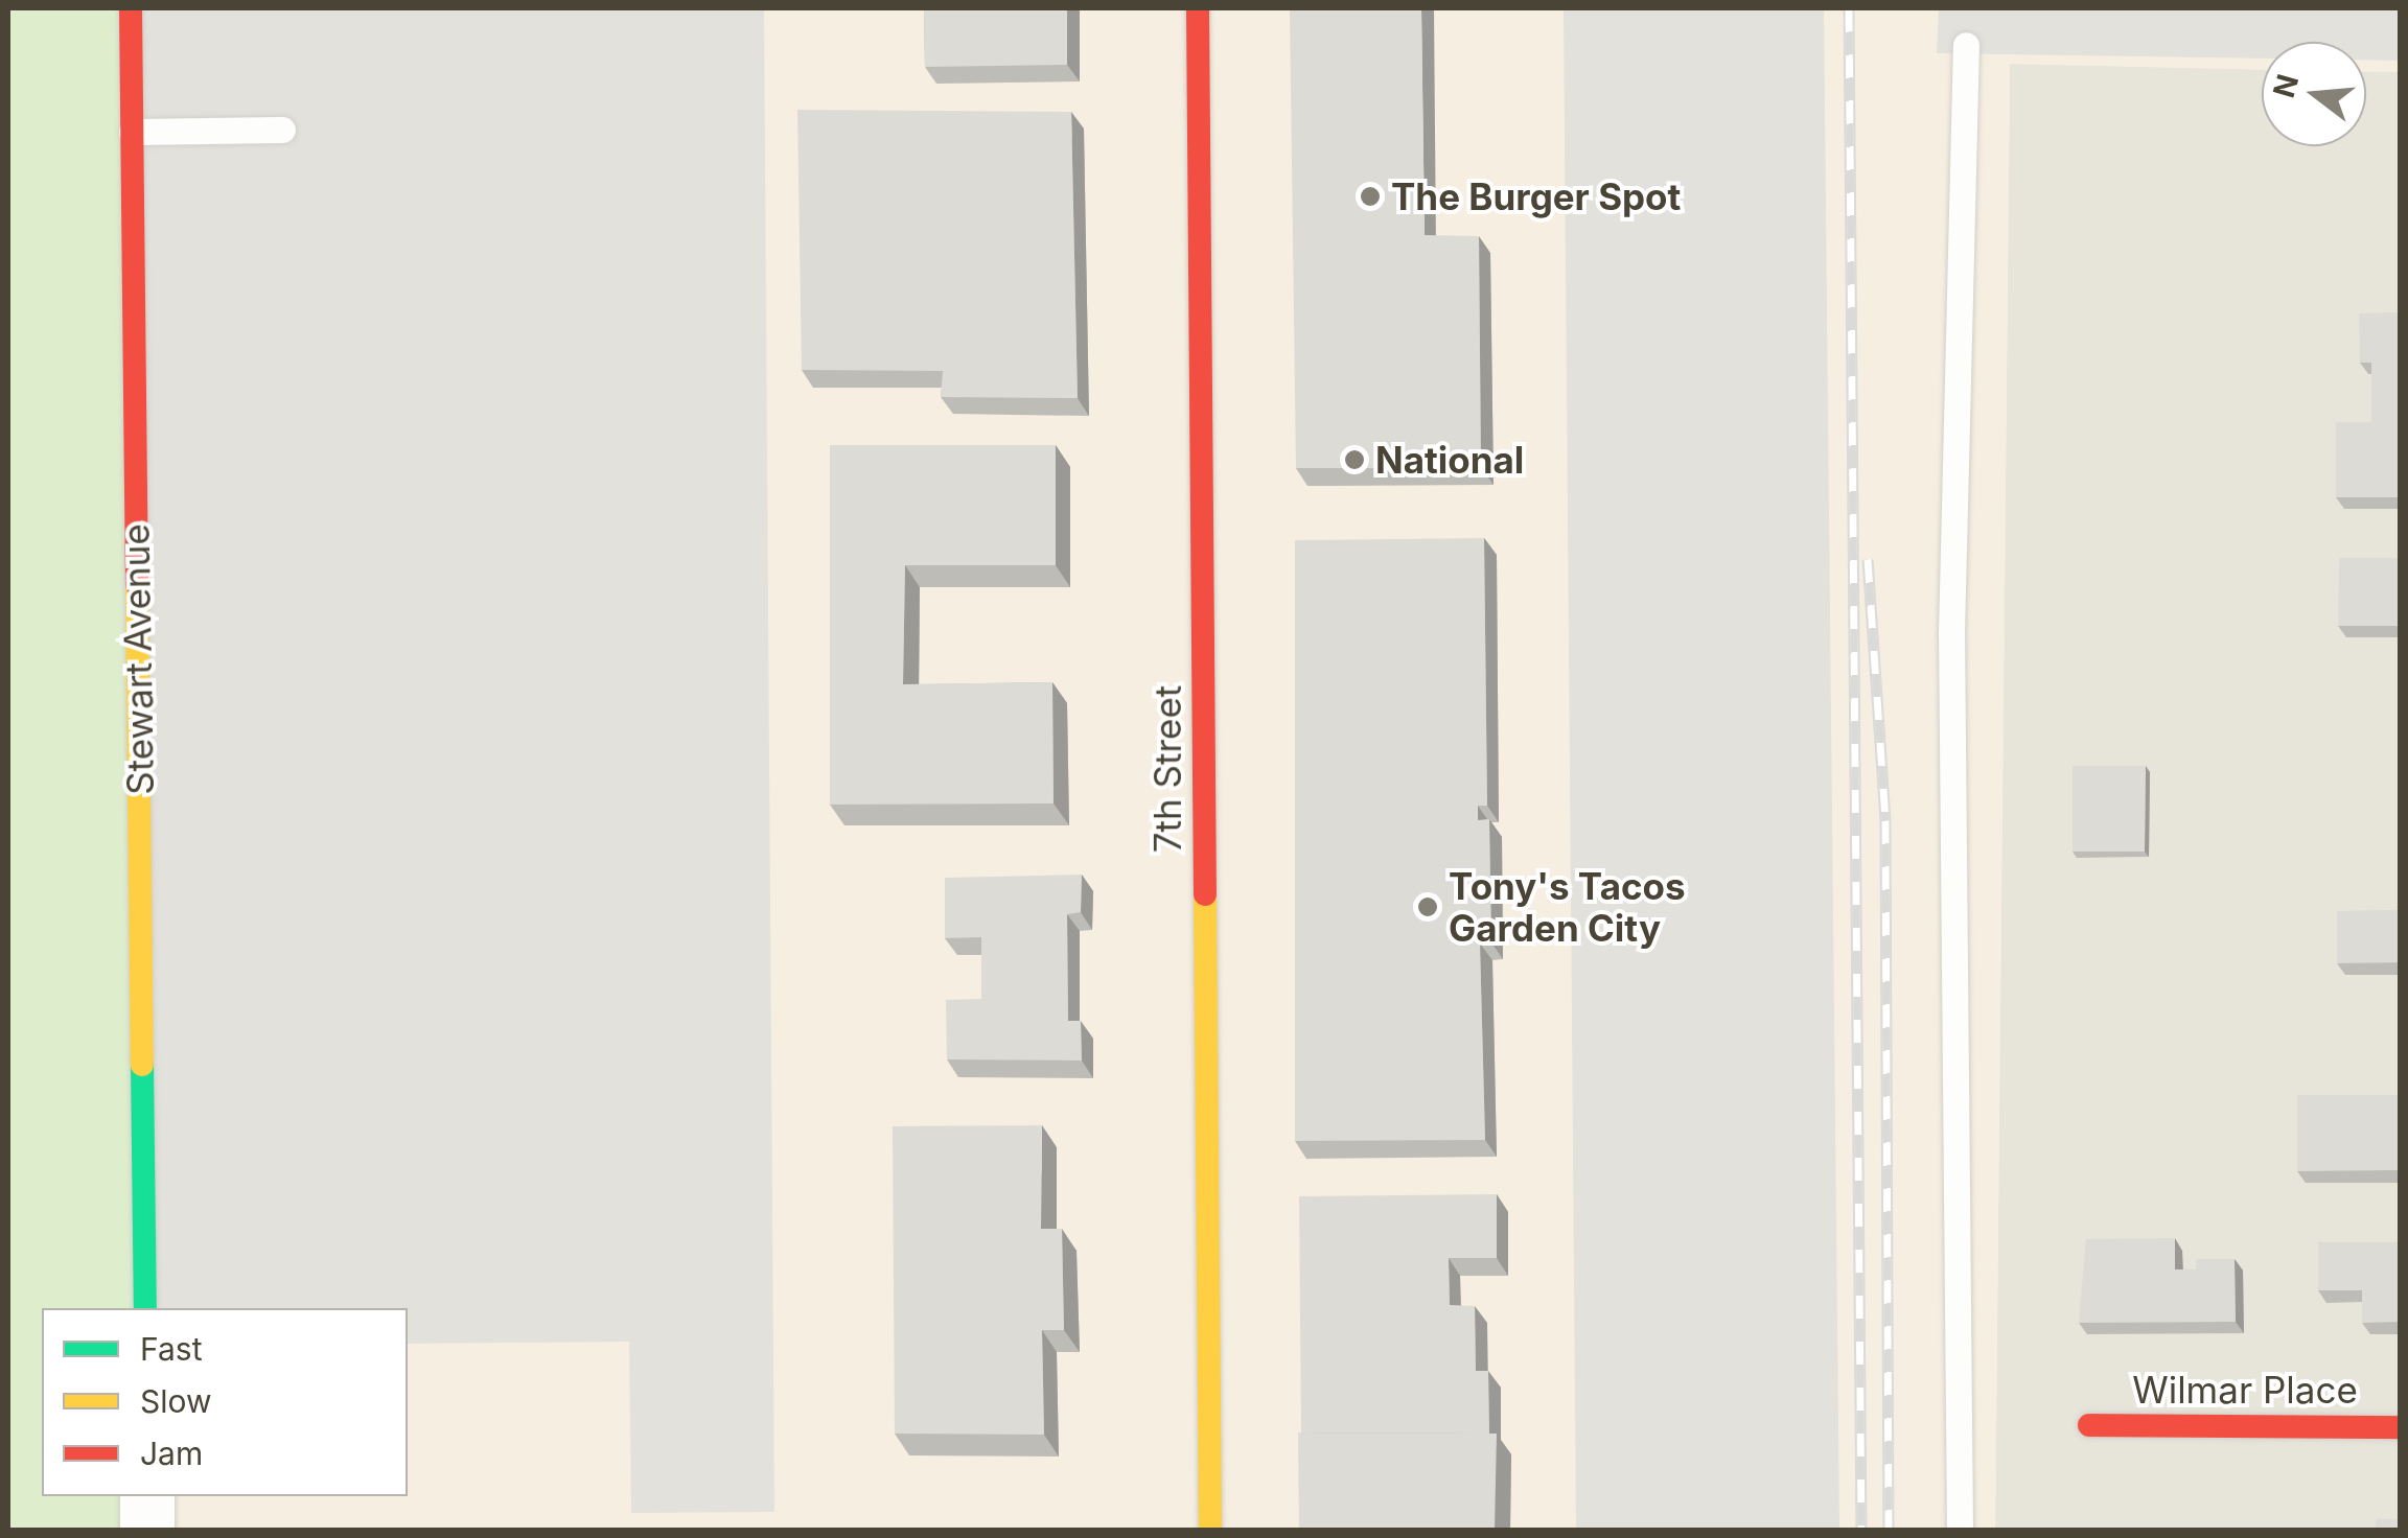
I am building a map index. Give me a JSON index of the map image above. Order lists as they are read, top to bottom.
{
  "streets": {
    "street": ["Stewart Avenue", "7th Street", "Wilmar Place"]
  },
  "places": ["The Burger Spot", "National", "Tony's Tacos Garden City"],
  "legend": ["Fast", "Slow", "Jam"],
  "north": "left"
}
